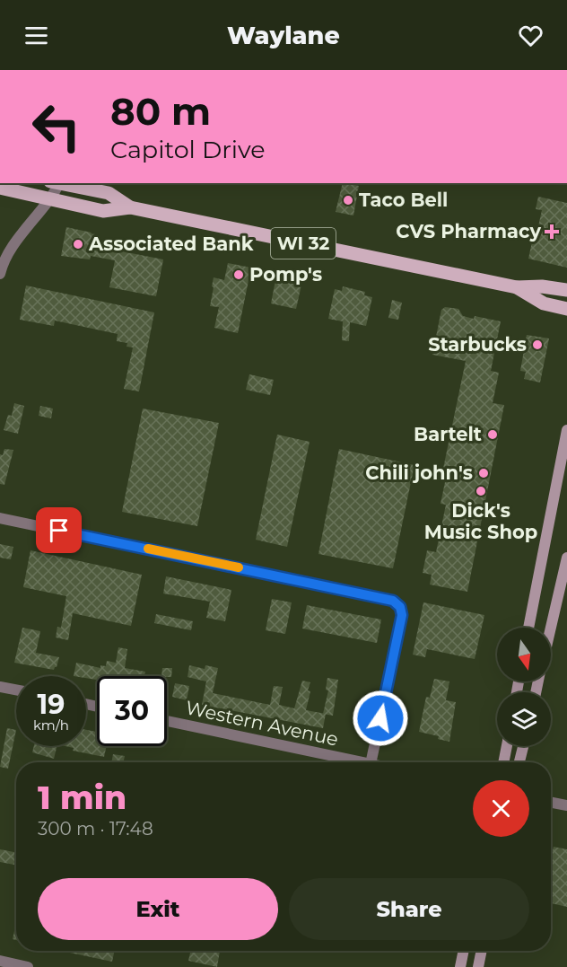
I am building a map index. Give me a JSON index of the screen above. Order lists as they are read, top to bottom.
{
  "streets": {
    "main road": ["WI 32"],
    "street": ["Western Avenue"]
  },
  "places": {
    "other": [
      "Taco Bell",
      "Associated Bank",
      "Pomp's",
      "Starbucks",
      "Bartelt",
      "Chili john's",
      "Dick's Music Shop"
    ],
    "health": ["CVS Pharmacy"]
  },
  "north": "bottom",
  "page": {
    "header": "Waylane",
    "turn": ["80 m", "Capitol Drive"],
    "speed": "19 km/h",
    "limit": "30",
    "heading": ["1 min", "300 m · 17:48"],
    "buttons": ["Exit", "Share"]
  }
}
